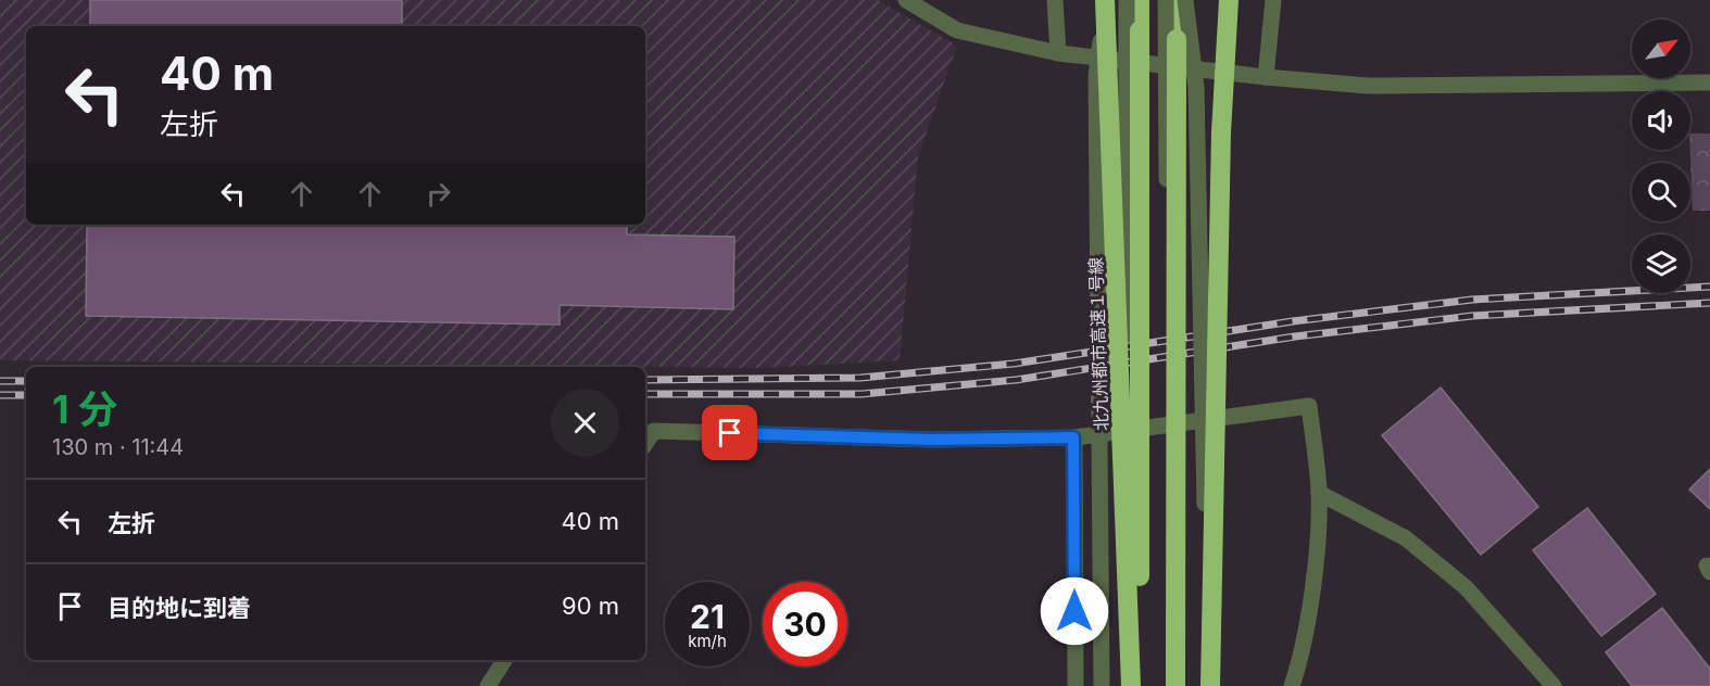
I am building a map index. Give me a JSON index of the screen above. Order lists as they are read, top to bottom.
{
  "streets": {
    "highway": ["北九州都市高速１号線"]
  },
  "north": "top right",
  "page": {
    "turn": ["40 m", "左折"],
    "heading": ["1 分", "130 m · 11:44"],
    "list": [
      {
        "name": "左折",
        "value": "40 m"
      },
      {
        "name": "目的地に到着",
        "value": "90 m"
      }
    ],
    "speed": "21 km/h",
    "limit": "30"
  }
}
